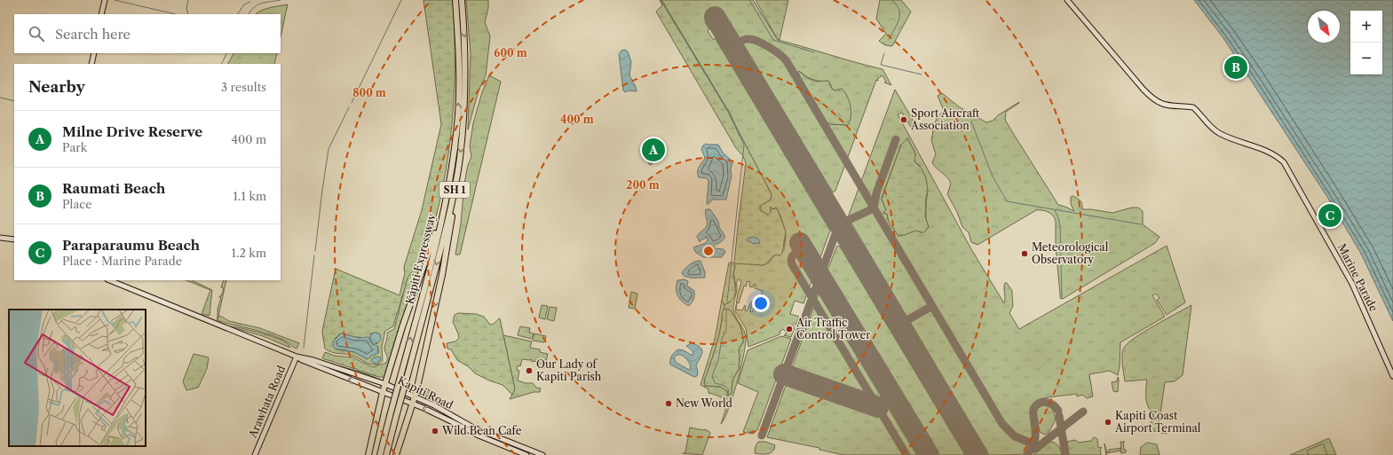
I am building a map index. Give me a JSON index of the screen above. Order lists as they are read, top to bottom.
{
  "streets": {
    "highway": ["SH 1", "Kāpiti Expressway"],
    "main road": ["Marine Parade", "Kapiti Road", "Arawhata Road"]
  },
  "crossings": [
    ["Kapiti Road", "Arawhata Road"]
  ],
  "places": [
    "Sport Aircraft Association",
    "Meteorological Observatory",
    "Air Traffic Control Tower",
    "Our Lady of Kapiti Parish",
    "New World",
    "Kapiti Coast Airport Terminal",
    "Wild Bean Cafe"
  ],
  "north": "bottom right",
  "page": {
    "map_buttons": ["+", "−"],
    "search": "Search here",
    "pins": ["B", "A", "C"],
    "heading": ["Nearby", "3 results"],
    "list": [
      {
        "mark": "A",
        "name": "Milne Drive Reserve",
        "note": "Park",
        "value": "400 m"
      },
      {
        "mark": "B",
        "name": "Raumati Beach",
        "note": "Place",
        "value": "1.1 km"
      },
      {
        "mark": "C",
        "name": "Paraparaumu Beach",
        "note": "Place · Marine Parade",
        "value": "1.2 km"
      }
    ]
  },
  "rings": [
    "600 m",
    "800 m",
    "400 m",
    "200 m"
  ]
}
